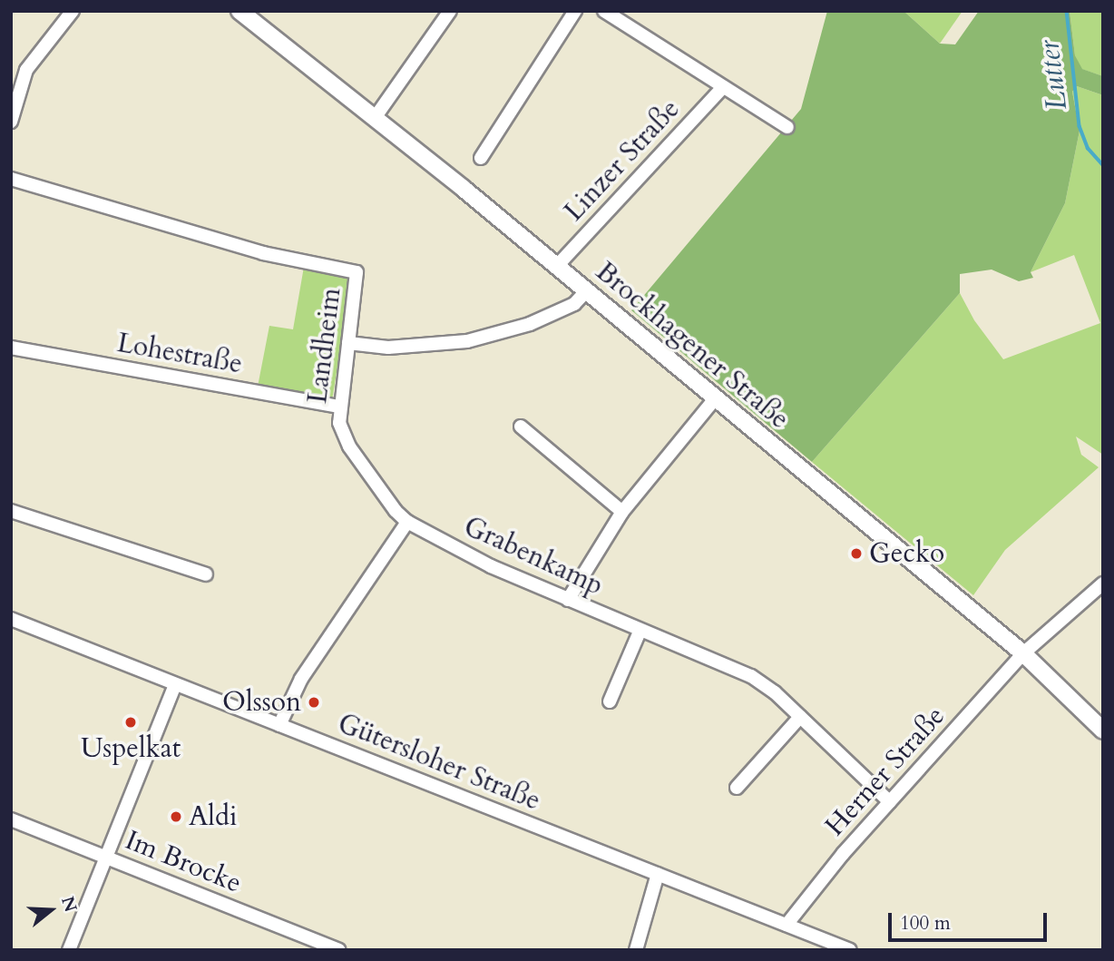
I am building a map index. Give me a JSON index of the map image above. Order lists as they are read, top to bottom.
{
  "streets": {
    "main road": ["Brockhagener Straße"],
    "street": [
      "Linzer Straße",
      "Landheim",
      "Lohestraße",
      "Grabenkamp",
      "Gütersloher Straße",
      "Herner Straße",
      "Im Brocke"
    ]
  },
  "crossings": [
    ["Linzer Straße", "Brockhagener Straße"],
    ["Landheim", "Lohestraße"],
    ["Landheim", "Grabenkamp"],
    ["Brockhagener Straße", "Herner Straße"],
    ["Grabenkamp", "Herner Straße"],
    ["Gütersloher Straße", "Herner Straße"]
  ],
  "water": ["Lutter"],
  "places": [
    "Gecko",
    "Olsson",
    "Uspelkat",
    "Aldi"
  ],
  "scale_bar": "100 m",
  "north": "right"
}
